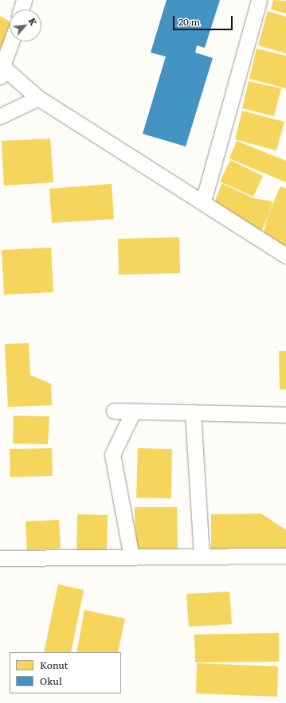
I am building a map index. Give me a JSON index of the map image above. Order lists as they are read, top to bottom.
{
  "legend": ["Konut", "Okul"],
  "scale_bar": "20 m",
  "north": "top right"
}
